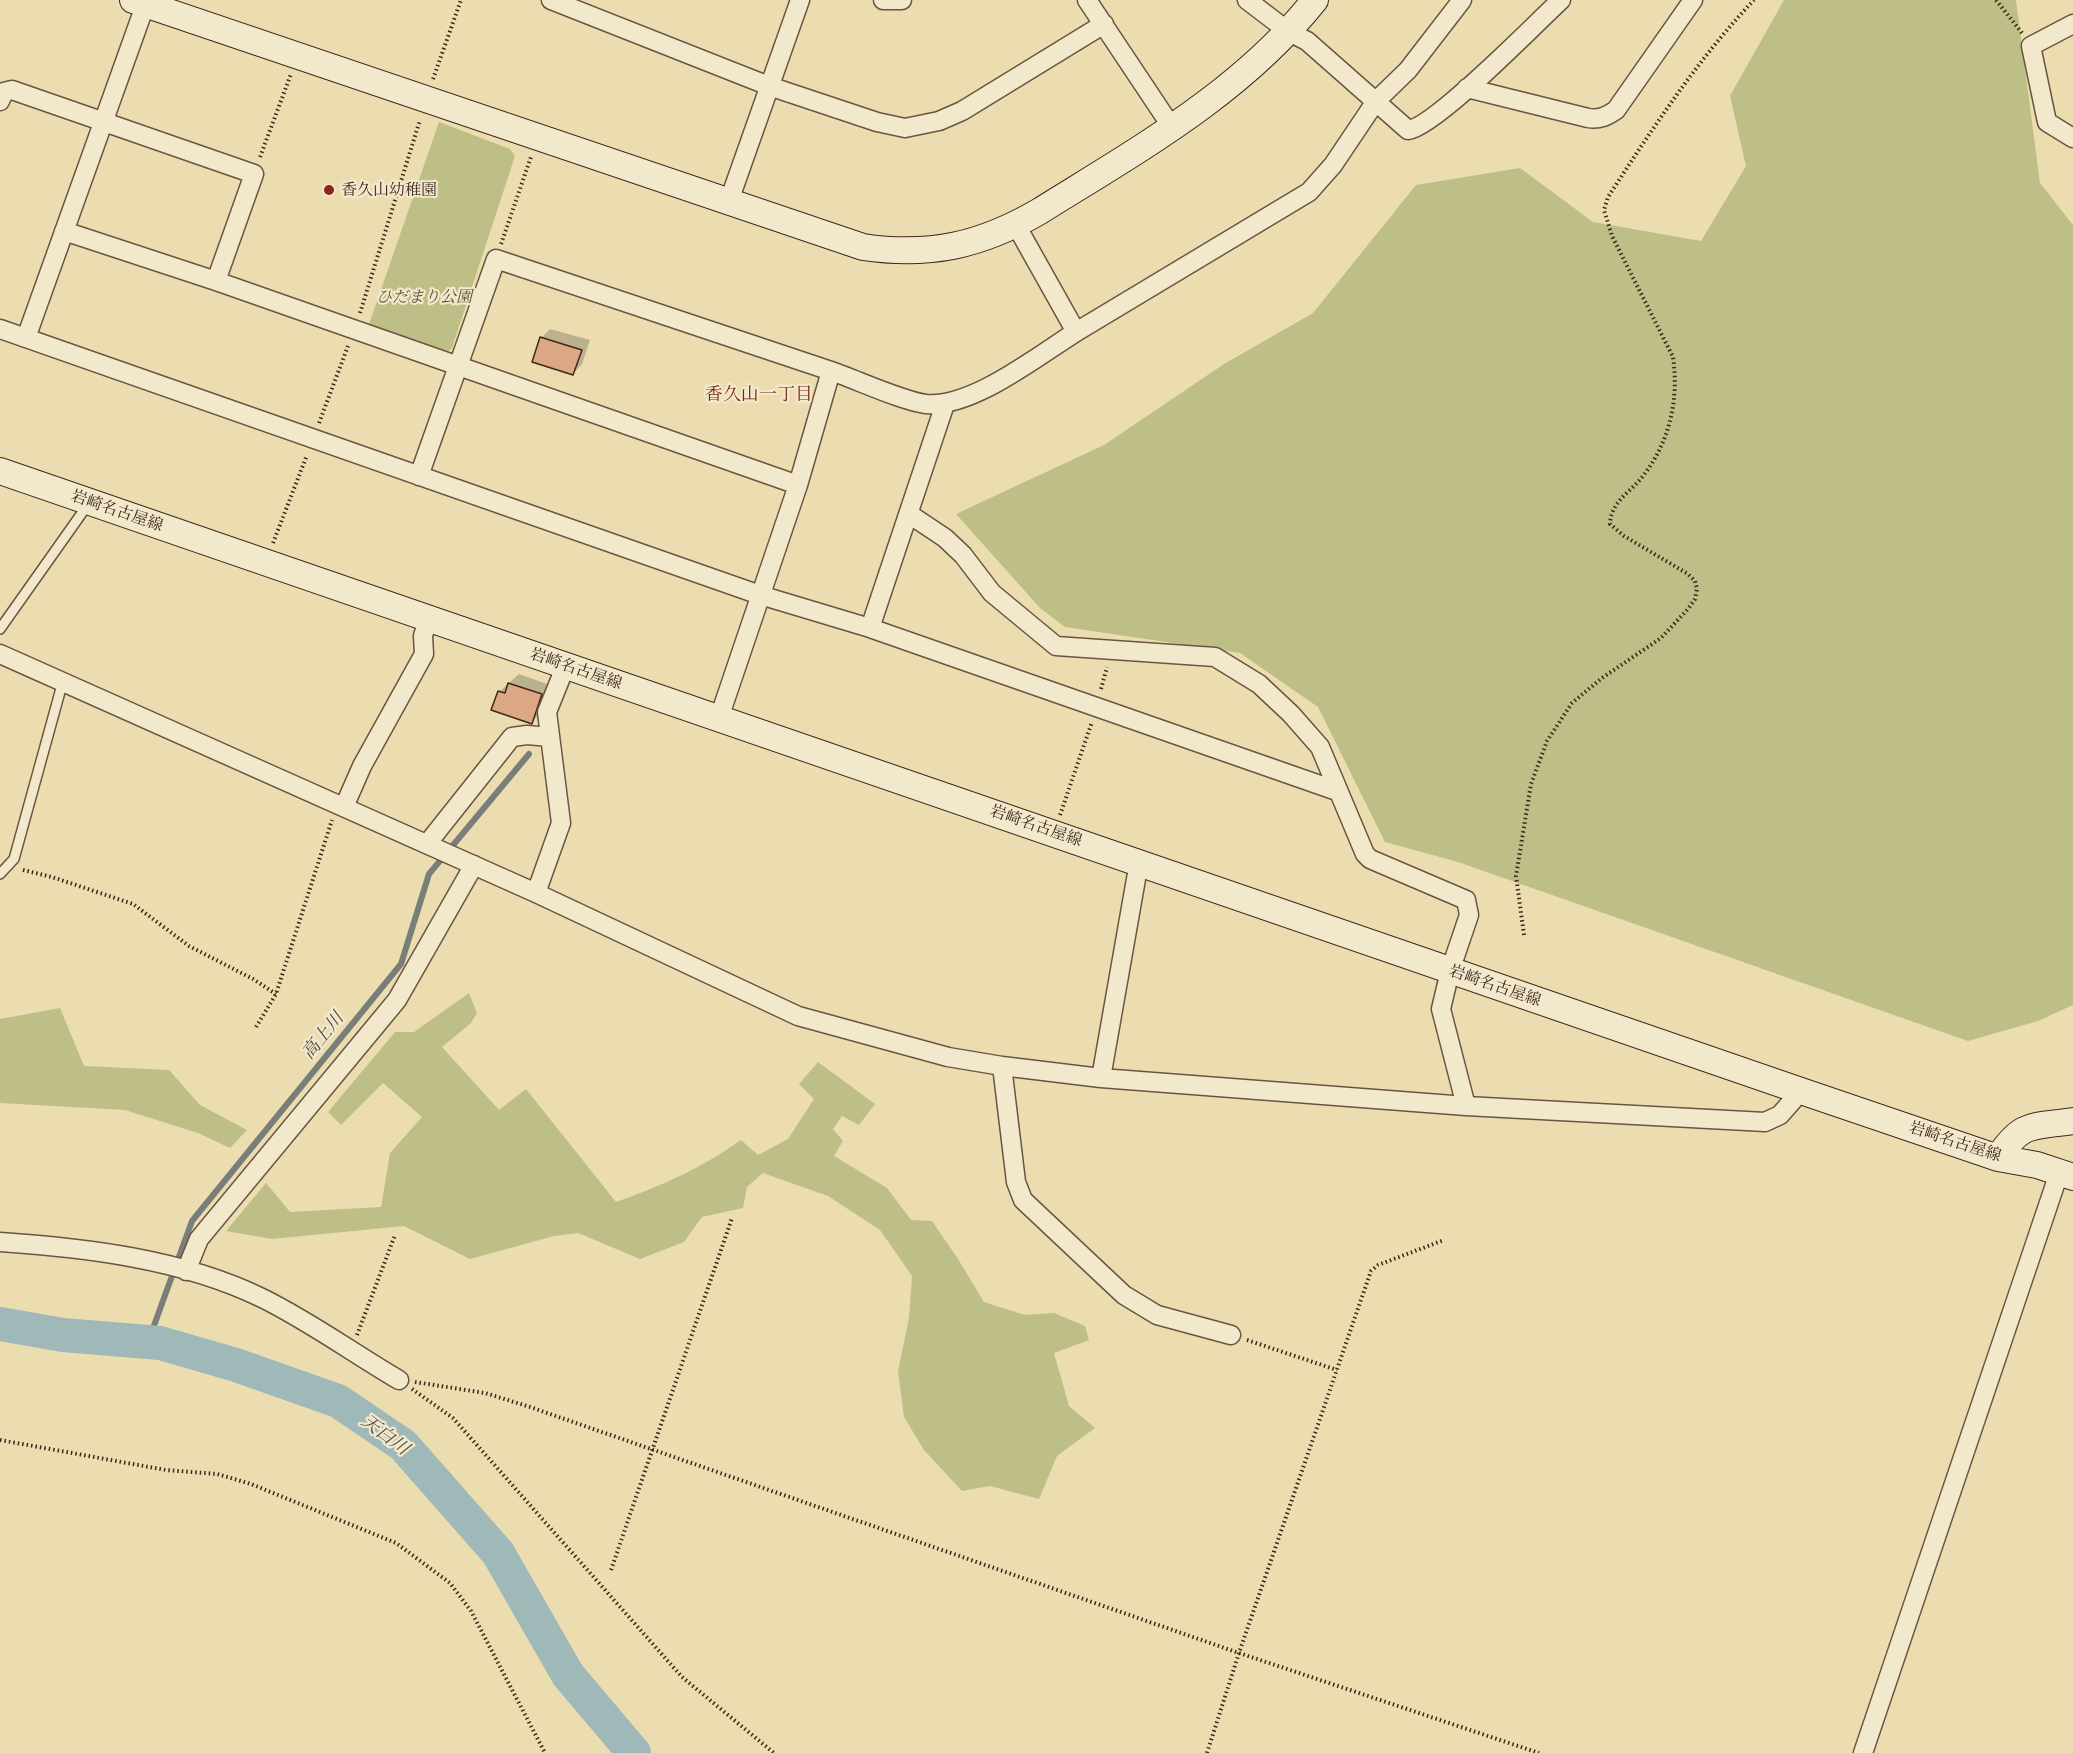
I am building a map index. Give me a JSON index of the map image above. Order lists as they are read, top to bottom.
{
  "streets": {
    "main road": ["岩崎名古屋線"]
  },
  "districts": ["香久山一丁目"],
  "water": ["高上川", "天白川"],
  "parks": ["ひだまり公園"],
  "places": ["香久山幼稚園"]
}
